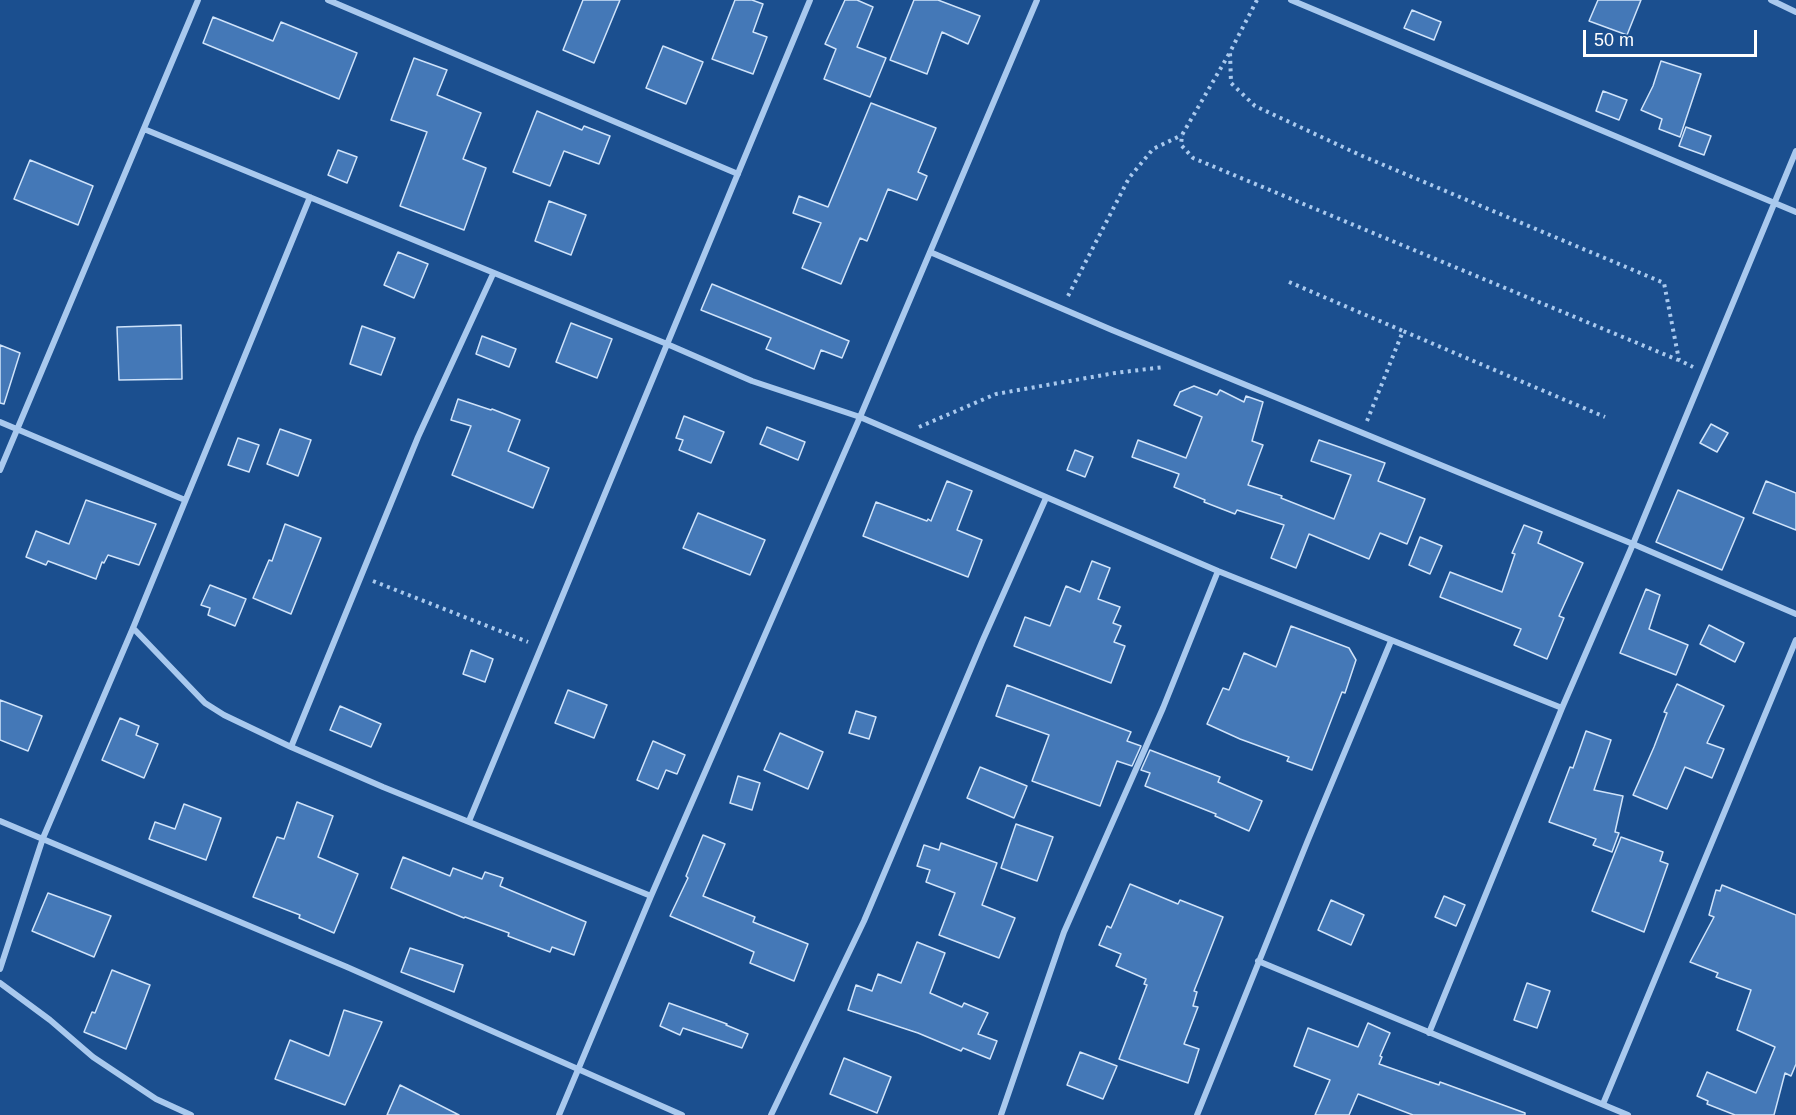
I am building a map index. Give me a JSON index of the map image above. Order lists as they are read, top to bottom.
{
  "scale_bar": "50 m"
}
